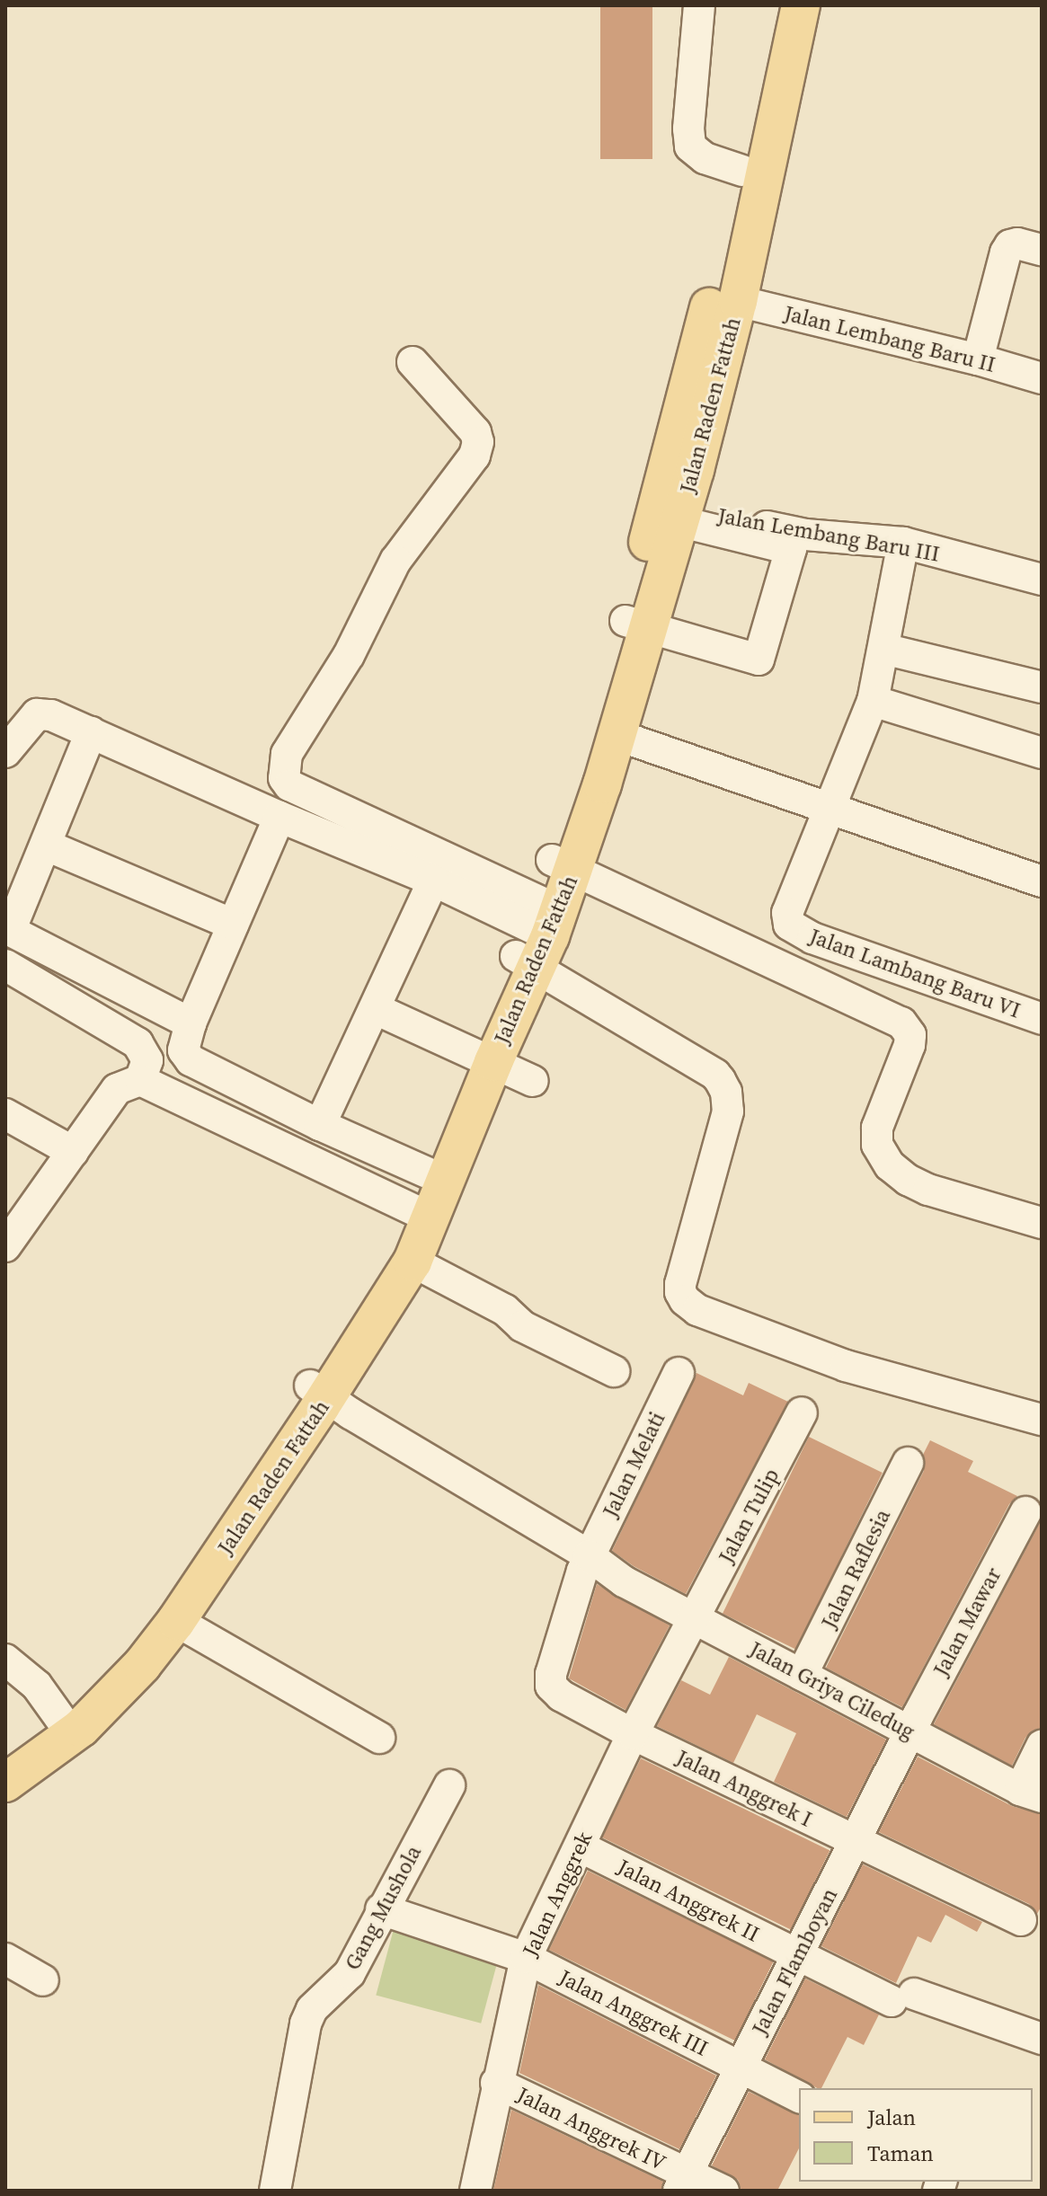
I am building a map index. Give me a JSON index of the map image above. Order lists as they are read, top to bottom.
{
  "streets": {
    "main road": ["Jalan Raden Fattah"],
    "street": [
      "Jalan Lembang Baru II",
      "Jalan Lembang Baru III",
      "Jalan Lambang Baru VI",
      "Jalan Melati",
      "Jalan Tulip",
      "Jalan Raflesia",
      "Jalan Mawar",
      "Jalan Griya Ciledug",
      "Jalan Anggrek I",
      "Jalan Anggrek",
      "Jalan Anggrek II",
      "Gang Mushola",
      "Jalan Flamboyan",
      "Jalan Anggrek III",
      "Jalan Anggrek IV"
    ]
  },
  "crossings": [
    ["Jalan Lembang Baru II", "Jalan Raden Fattah"],
    ["Jalan Raden Fattah", "Jalan Lembang Baru III"],
    ["Jalan Raden Fattah", "Jalan Griya Ciledug"],
    ["Jalan Melati", "Jalan Griya Ciledug"],
    ["Jalan Tulip", "Jalan Griya Ciledug"],
    ["Jalan Tulip", "Jalan Anggrek"],
    ["Jalan Raflesia", "Jalan Griya Ciledug"],
    ["Jalan Mawar", "Jalan Griya Ciledug"],
    ["Jalan Mawar", "Jalan Flamboyan"],
    ["Jalan Griya Ciledug", "Jalan Anggrek"],
    ["Jalan Griya Ciledug", "Jalan Flamboyan"],
    ["Jalan Anggrek I", "Jalan Anggrek"],
    ["Jalan Anggrek I", "Jalan Flamboyan"],
    ["Jalan Anggrek", "Jalan Anggrek II"],
    ["Jalan Anggrek", "Jalan Anggrek III"],
    ["Jalan Anggrek", "Jalan Anggrek IV"],
    ["Jalan Anggrek II", "Jalan Flamboyan"],
    ["Jalan Flamboyan", "Jalan Anggrek III"],
    ["Jalan Flamboyan", "Jalan Anggrek IV"]
  ],
  "legend": ["Jalan", "Taman"]
}
